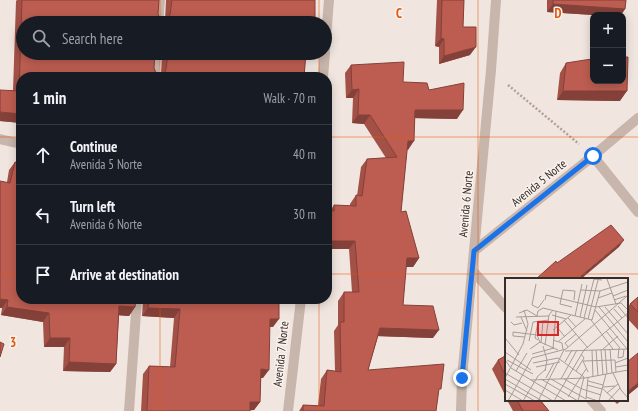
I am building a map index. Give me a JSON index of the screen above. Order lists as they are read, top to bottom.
{
  "streets": {
    "street": ["Avenida 5 Norte", "Avenida 6 Norte", "Avenida 7 Norte"]
  },
  "crossings": [
    ["Avenida 5 Norte", "Avenida 6 Norte"]
  ],
  "page": {
    "map_buttons": ["+", "−"],
    "search": "Search here",
    "heading": ["1 min", "Walk · 70 m"],
    "list": [
      ["Continue", "Avenida 5 Norte", "40 m"],
      ["Turn left", "Avenida 6 Norte", "30 m"],
      "Arrive at destination"
    ]
  },
  "grid": {
    "columns": ["C", "D"],
    "rows": ["3"]
  }
}
